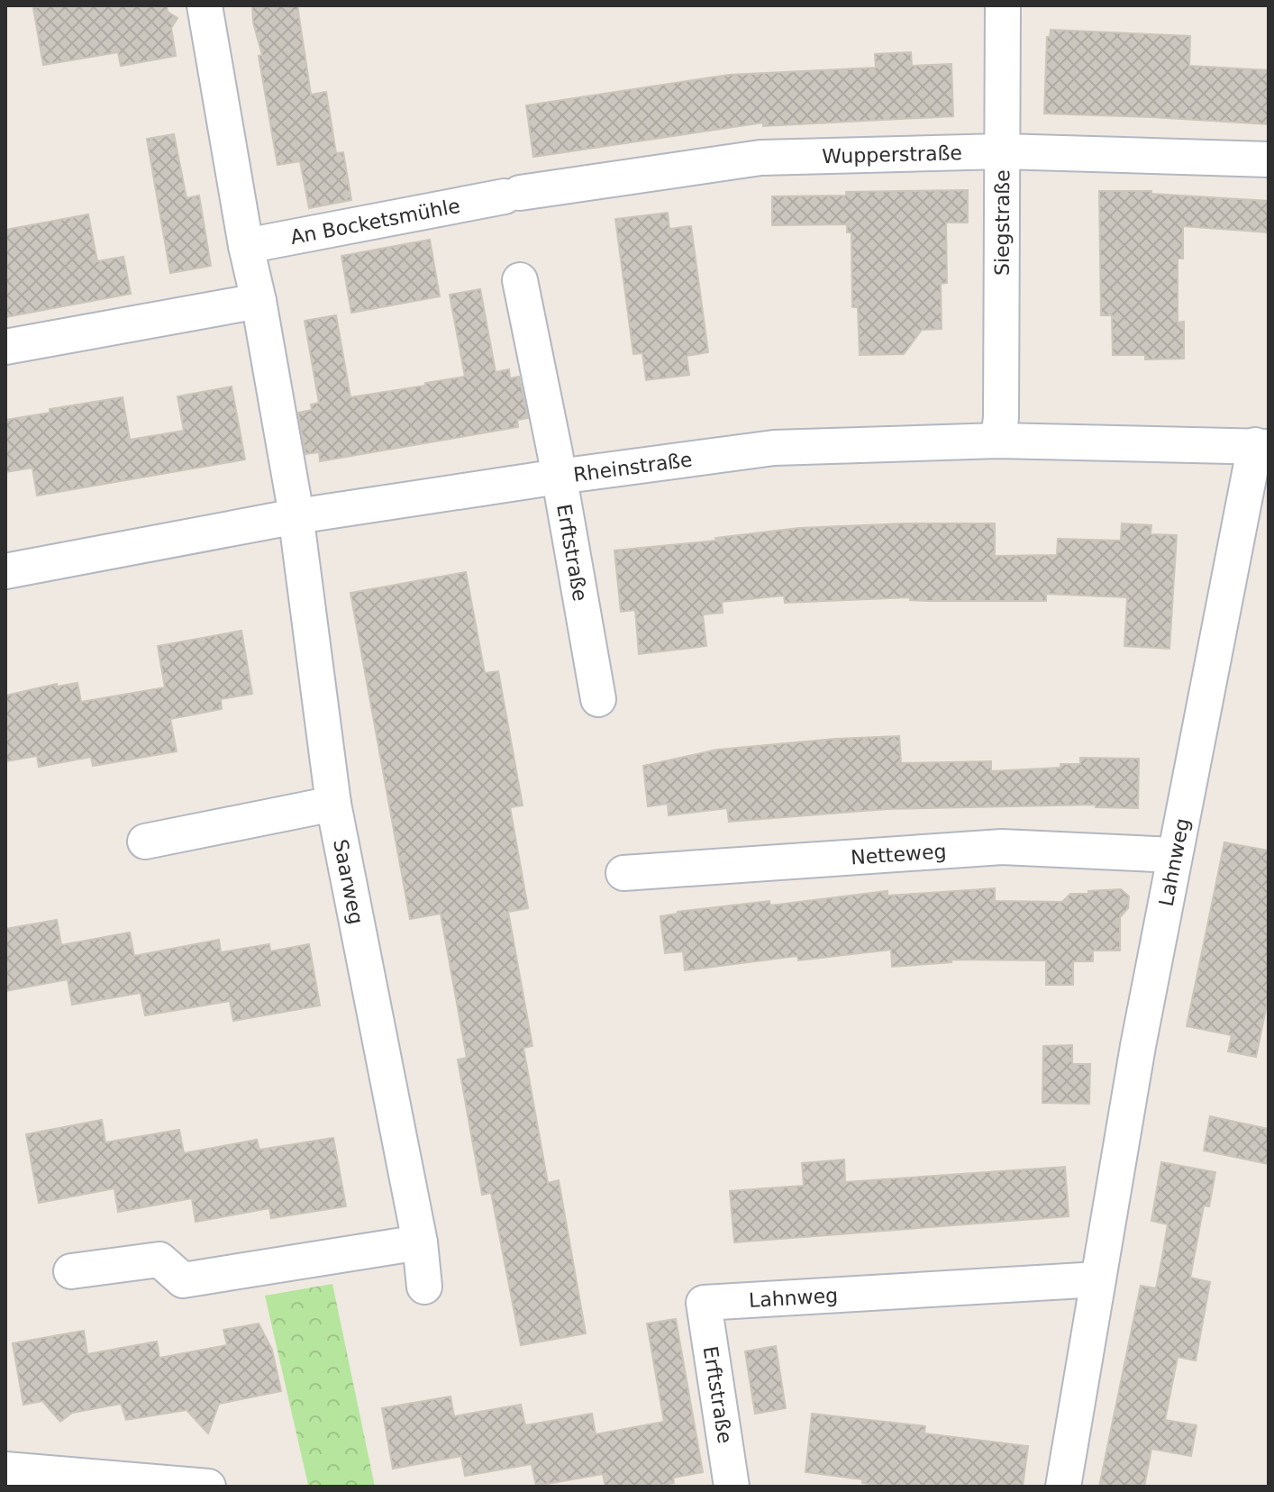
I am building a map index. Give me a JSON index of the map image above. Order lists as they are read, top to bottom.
{
  "streets": {
    "street": [
      "Wupperstraße",
      "An Bocketsmühle",
      "Siegstraße",
      "Rheinstraße",
      "Erftstraße",
      "Netteweg",
      "Lahnweg",
      "Saarweg"
    ]
  },
  "crossings": [
    ["Wupperstraße", "An Bocketsmühle"],
    ["Wupperstraße", "Siegstraße"],
    ["Siegstraße", "Rheinstraße"],
    ["Rheinstraße", "Erftstraße"],
    ["Rheinstraße", "Lahnweg"],
    ["Rheinstraße", "Saarweg"],
    ["Erftstraße", "Lahnweg"],
    ["Netteweg", "Lahnweg"]
  ]
}
